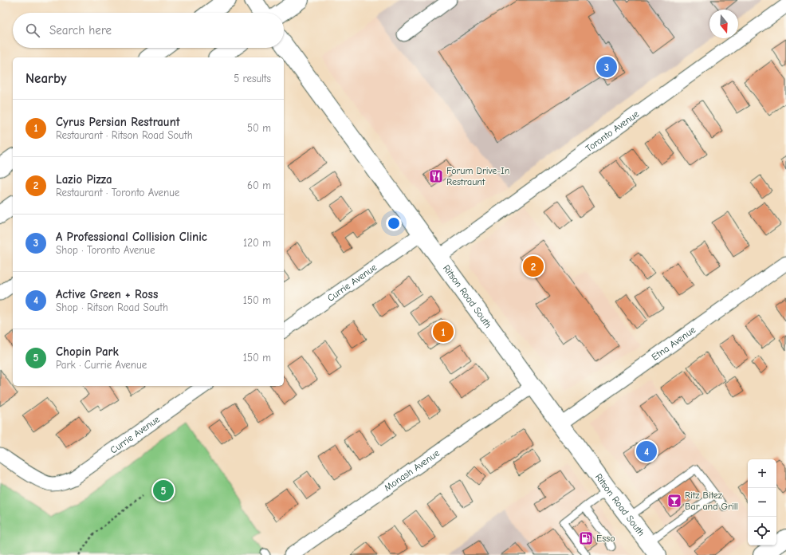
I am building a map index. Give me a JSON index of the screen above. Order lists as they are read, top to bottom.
{
  "streets": {
    "main road": ["Ritson Road South"],
    "street": [
      "Toronto Avenue",
      "Currie Avenue",
      "Etna Avenue",
      "Monash Avenue"
    ]
  },
  "crossings": [
    ["Toronto Avenue", "Ritson Road South"],
    ["Currie Avenue", "Ritson Road South"],
    ["Ritson Road South", "Etna Avenue"],
    ["Ritson Road South", "Monash Avenue"]
  ],
  "places": {
    "restaurant": ["Forum Drive-In Restraunt"],
    "bar": ["Ritz Bitez Bar and Grill"],
    "fuel station": ["Esso"]
  },
  "north": "bottom",
  "page": {
    "search": "Search here",
    "pins": [
      "3",
      "2",
      "1",
      "4",
      "5"
    ],
    "heading": ["Nearby", "5 results"],
    "list": [
      {
        "mark": "1",
        "name": "Cyrus Persian Restraunt",
        "note": "Restaurant · Ritson Road South",
        "value": "50 m"
      },
      {
        "mark": "2",
        "name": "Lazio Pizza",
        "note": "Restaurant · Toronto Avenue",
        "value": "60 m"
      },
      {
        "mark": "3",
        "name": "A Professional Collision Clinic",
        "note": "Shop · Toronto Avenue",
        "value": "120 m"
      },
      {
        "mark": "4",
        "name": "Active Green + Ross",
        "note": "Shop · Ritson Road South",
        "value": "150 m"
      },
      {
        "mark": "5",
        "name": "Chopin Park",
        "note": "Park · Currie Avenue",
        "value": "150 m"
      }
    ],
    "map_buttons": ["+", "−"]
  }
}
